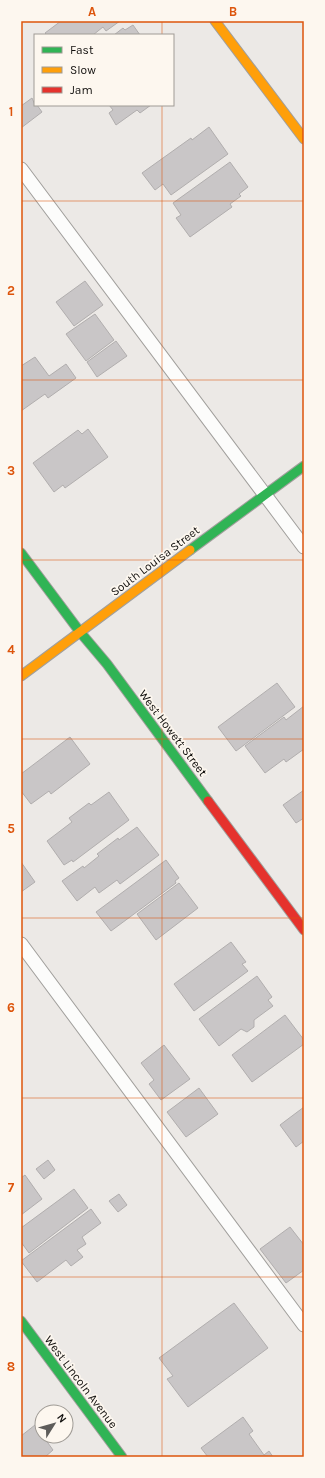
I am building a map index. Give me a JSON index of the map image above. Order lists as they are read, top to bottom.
{
  "streets": {
    "main road": ["South Louisa Street", "West Howett Street", "West Lincoln Avenue"]
  },
  "crossings": [
    ["South Louisa Street", "West Howett Street"]
  ],
  "legend": ["Fast", "Slow", "Jam"],
  "north": "top right",
  "grid": {
    "columns": ["A", "B"],
    "rows": [
      "1",
      "2",
      "3",
      "4",
      "5",
      "6",
      "7",
      "8"
    ]
  }
}
